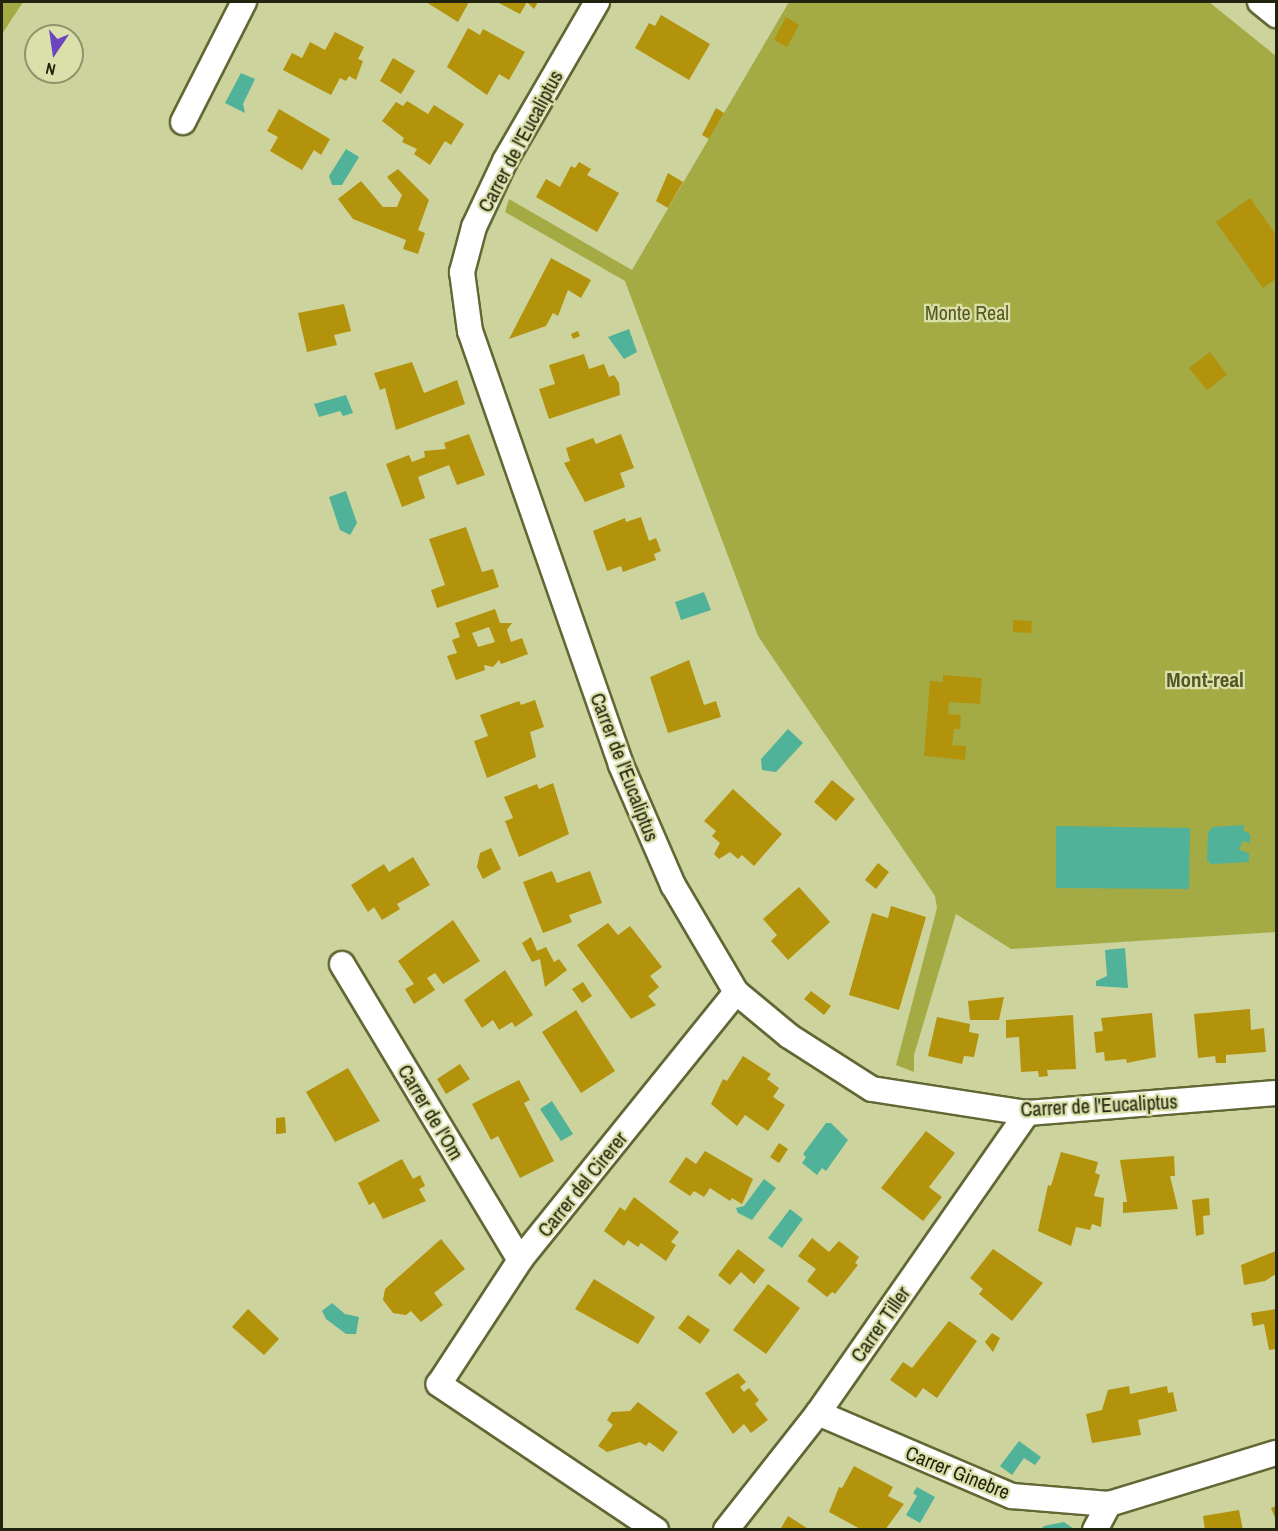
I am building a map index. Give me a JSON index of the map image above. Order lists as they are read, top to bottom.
{
  "streets": {
    "street": [
      "Carrer de l'Eucaliptus",
      "Carrer de l'Om",
      "Carrer del Cirerer",
      "Carrer Tiller",
      "Carrer Ginebre"
    ]
  },
  "crossings": [
    ["Carrer de l'Eucaliptus", "Carrer del Cirerer"],
    ["Carrer de l'Eucaliptus", "Carrer Tiller"],
    ["Carrer de l'Om", "Carrer del Cirerer"],
    ["Carrer Tiller", "Carrer Ginebre"]
  ],
  "districts": ["Mont-real"],
  "parks": ["Monte Real"],
  "north": "bottom"
}
